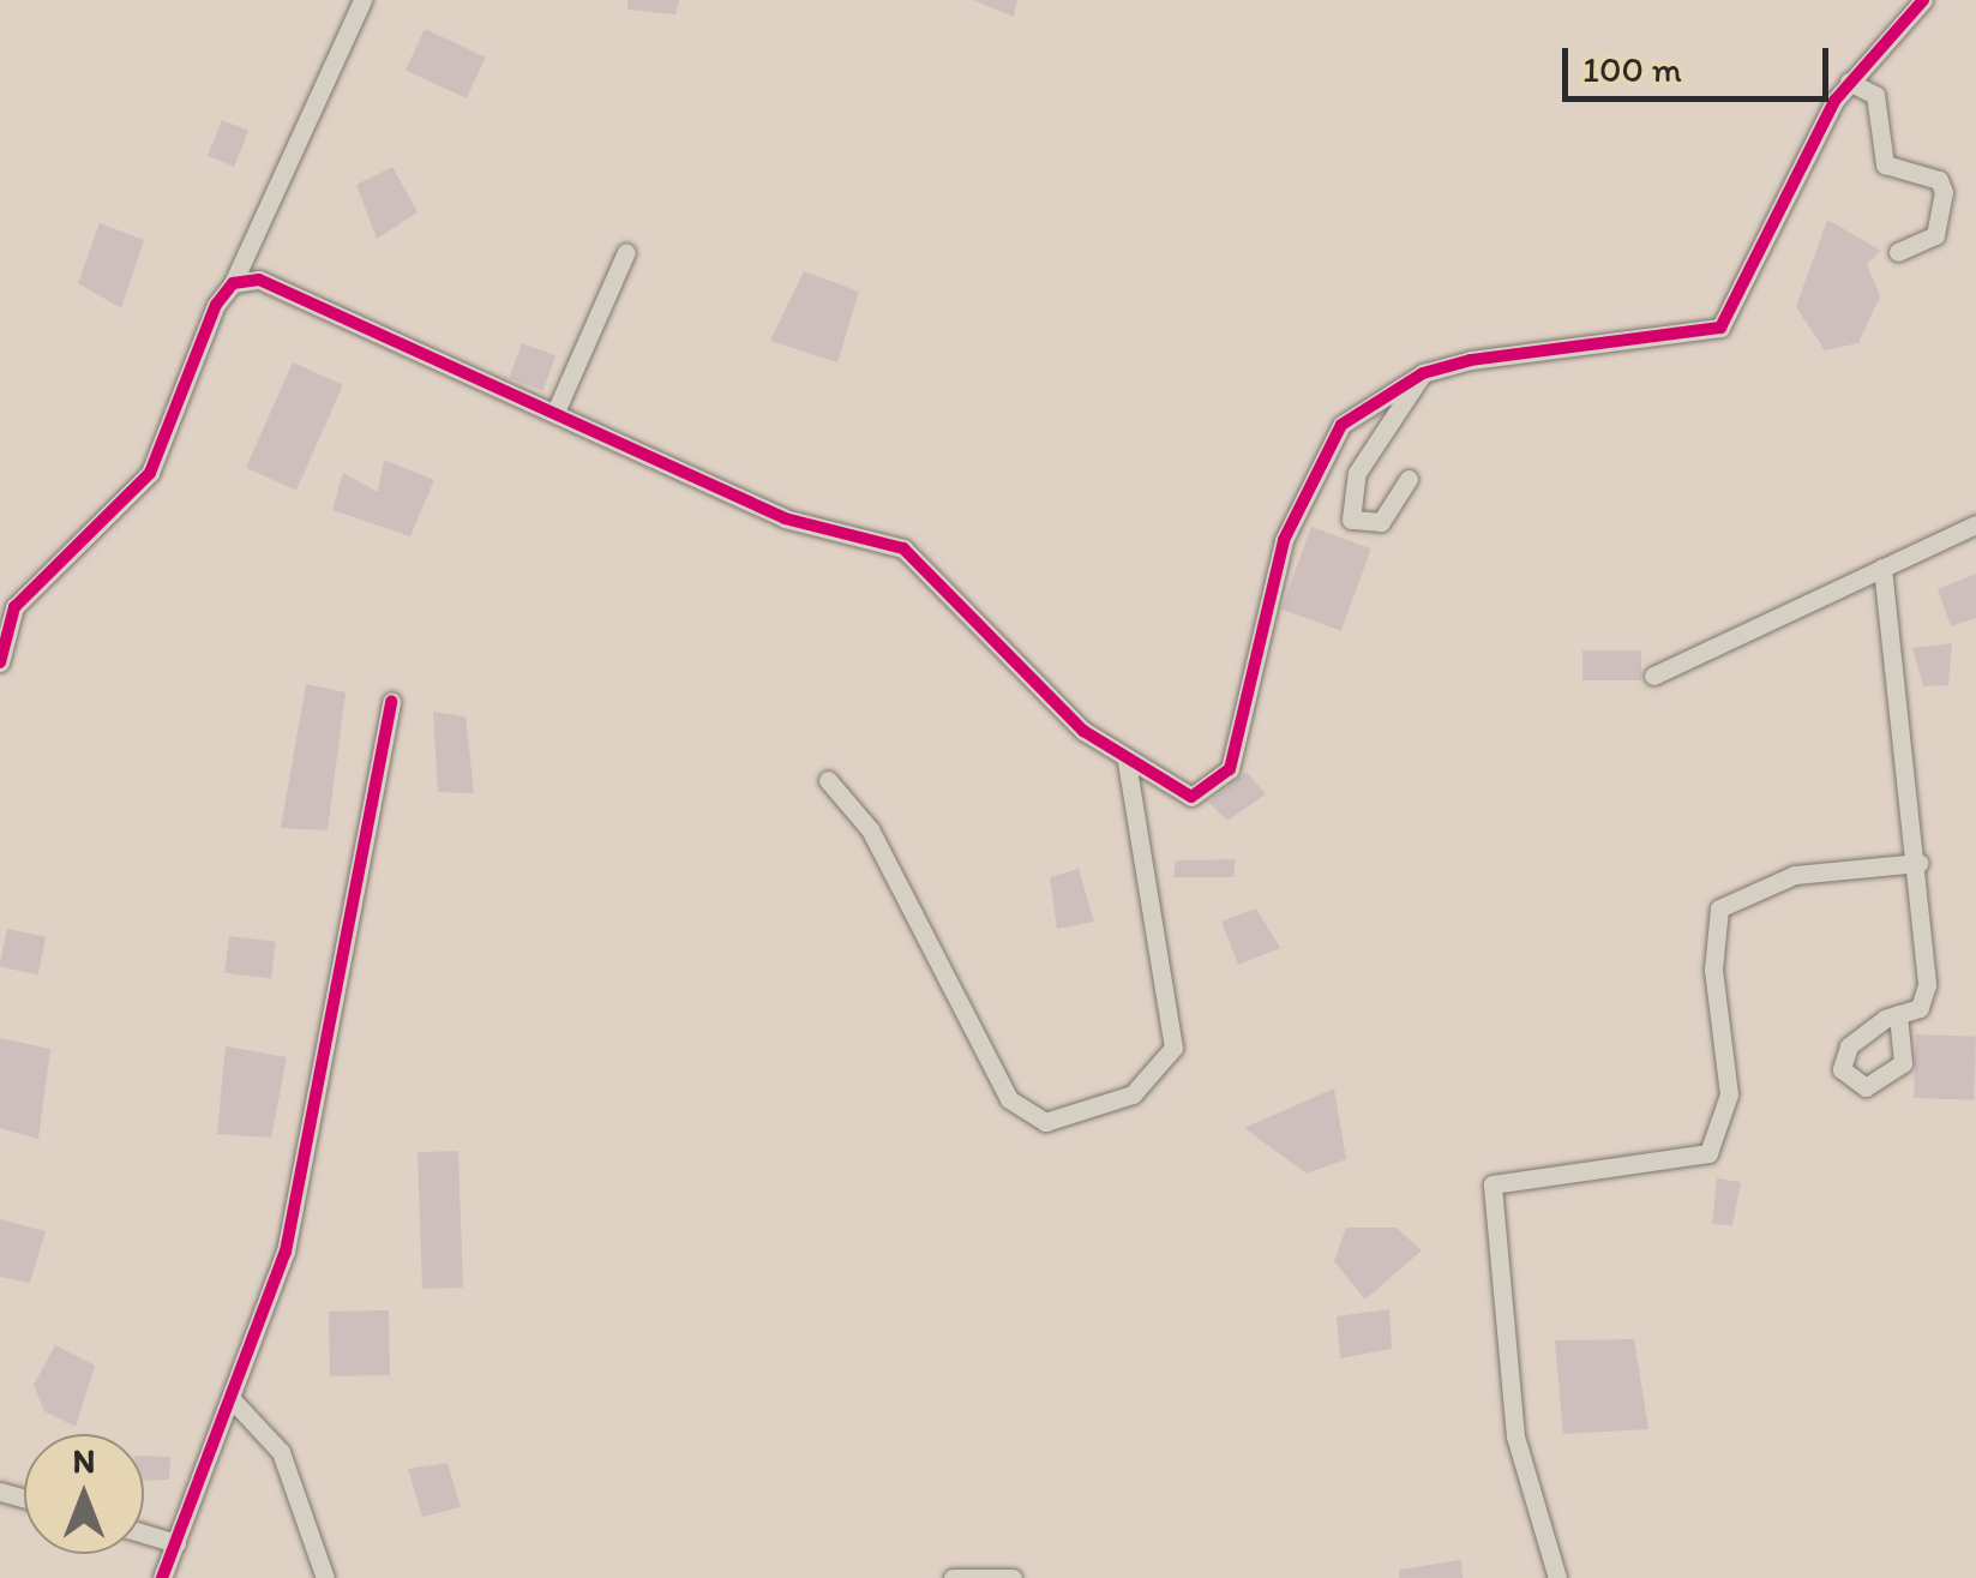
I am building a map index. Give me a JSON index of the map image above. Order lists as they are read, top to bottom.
{
  "scale_bar": "100 m",
  "north": "top"
}
